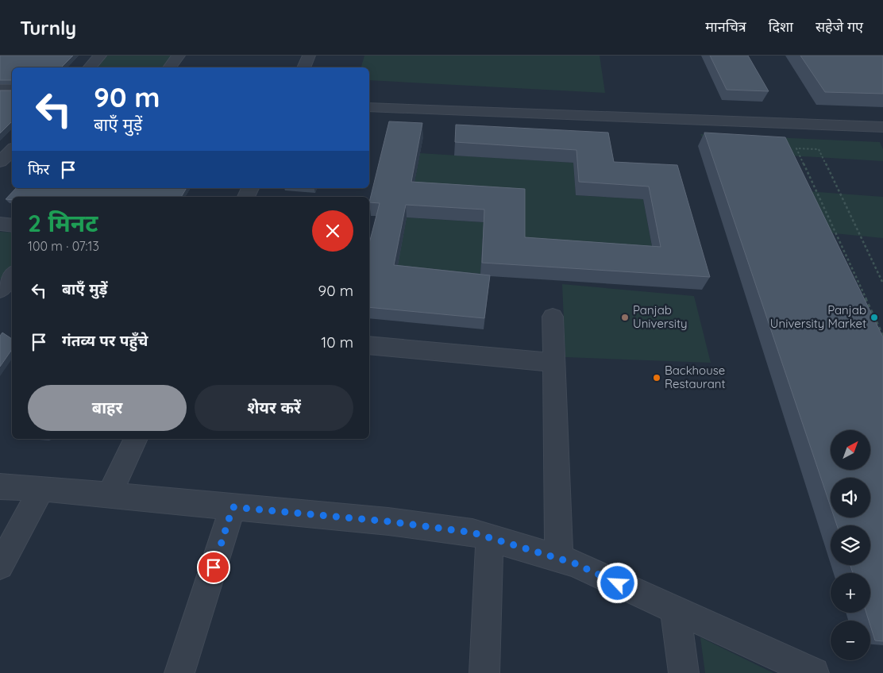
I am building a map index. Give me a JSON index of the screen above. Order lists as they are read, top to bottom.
{
  "places": ["Panjab University", "Panjab University Market", "Backhouse Restaurant"],
  "north": "top right",
  "page": {
    "header": "Turnly",
    "nav": ["मानचित्र", "दिशा", "सहेजे गए"],
    "turn": ["90 m", "बाएँ मुड़ें"],
    "then": "फिर",
    "heading": ["2 मिनट", "100 m · 07:13"],
    "list": [
      {
        "name": "बाएँ मुड़ें",
        "value": "90 m"
      },
      {
        "name": "गंतव्य पर पहुँचे",
        "value": "10 m"
      }
    ],
    "buttons": ["बाहर", "शेयर करें"],
    "map_buttons": ["+", "−"]
  }
}
